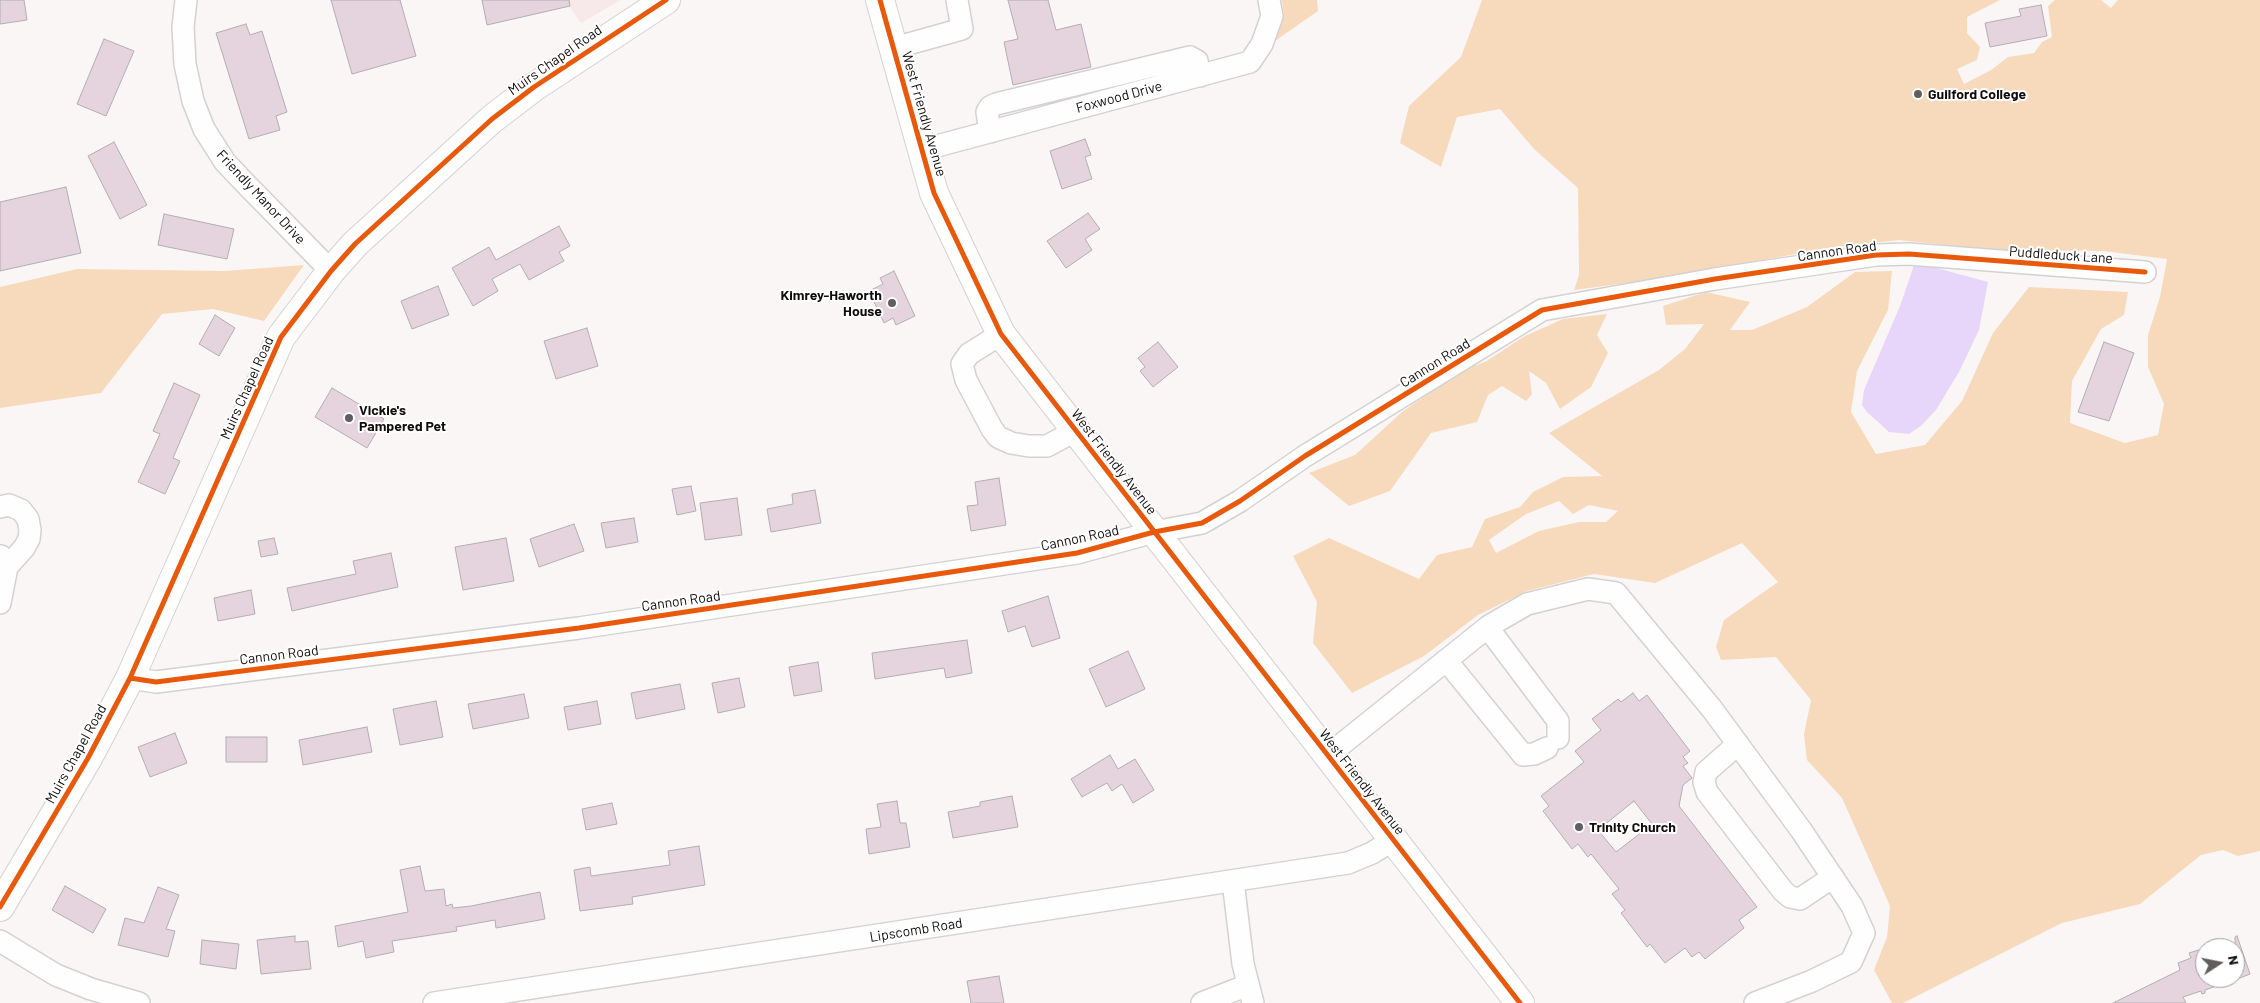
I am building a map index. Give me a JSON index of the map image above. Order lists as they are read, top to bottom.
{
  "streets": {
    "main road": ["Muirs Chapel Road", "West Friendly Avenue"],
    "street": [
      "Foxwood Drive",
      "Friendly Manor Drive",
      "Cannon Road",
      "Puddleduck Lane",
      "Lipscomb Road"
    ]
  },
  "crossings": [
    ["Muirs Chapel Road", "Friendly Manor Drive"],
    ["Muirs Chapel Road", "Cannon Road"],
    ["Foxwood Drive", "West Friendly Avenue"],
    ["West Friendly Avenue", "Cannon Road"],
    ["West Friendly Avenue", "Lipscomb Road"],
    ["Cannon Road", "Puddleduck Lane"]
  ],
  "places": [
    "Guilford College",
    "Kimrey-Haworth House",
    "Vickie's Pampered Pet",
    "Trinity Church"
  ],
  "north": "right"
}
